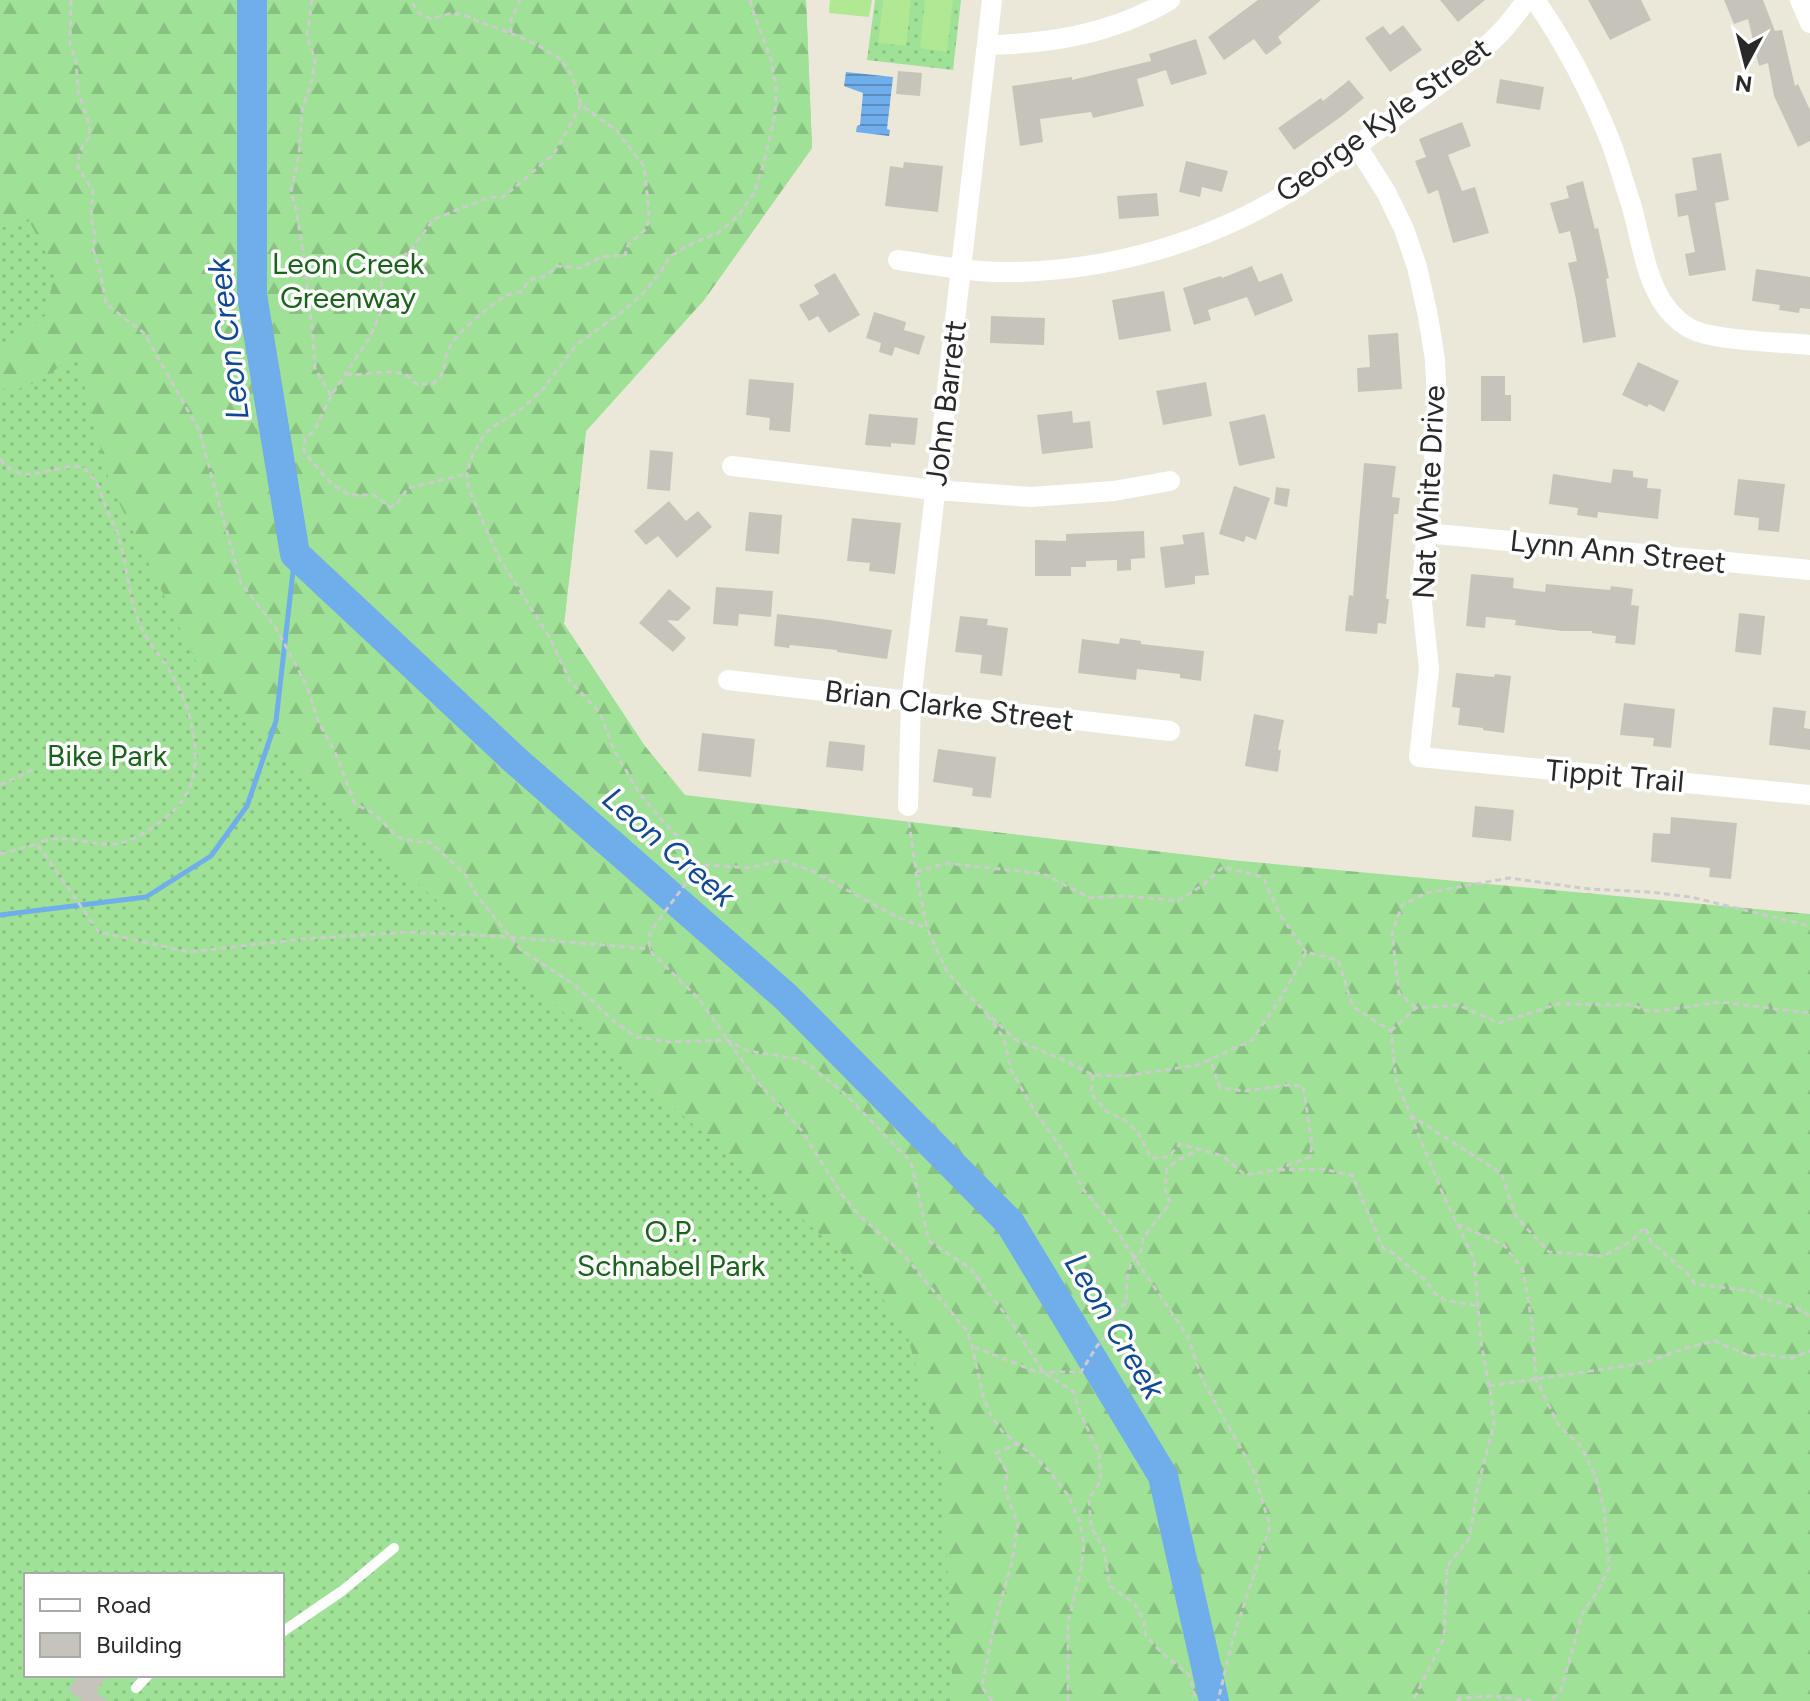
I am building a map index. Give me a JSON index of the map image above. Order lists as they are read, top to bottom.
{
  "streets": {
    "street": [
      "George Kyle Street",
      "John Barrett",
      "Nat White Drive",
      "Lynn Ann Street",
      "Brian Clarke Street",
      "Tippit Trail"
    ]
  },
  "crossings": [
    ["George Kyle Street", "John Barrett"],
    ["George Kyle Street", "Nat White Drive"],
    ["John Barrett", "Brian Clarke Street"],
    ["Nat White Drive", "Lynn Ann Street"],
    ["Nat White Drive", "Tippit Trail"]
  ],
  "water": ["Leon Creek"],
  "parks": ["Leon Creek Greenway", "Bike Park", "O.P. Schnabel Park"],
  "legend": ["Road", "Building"],
  "north": "bottom"
}
